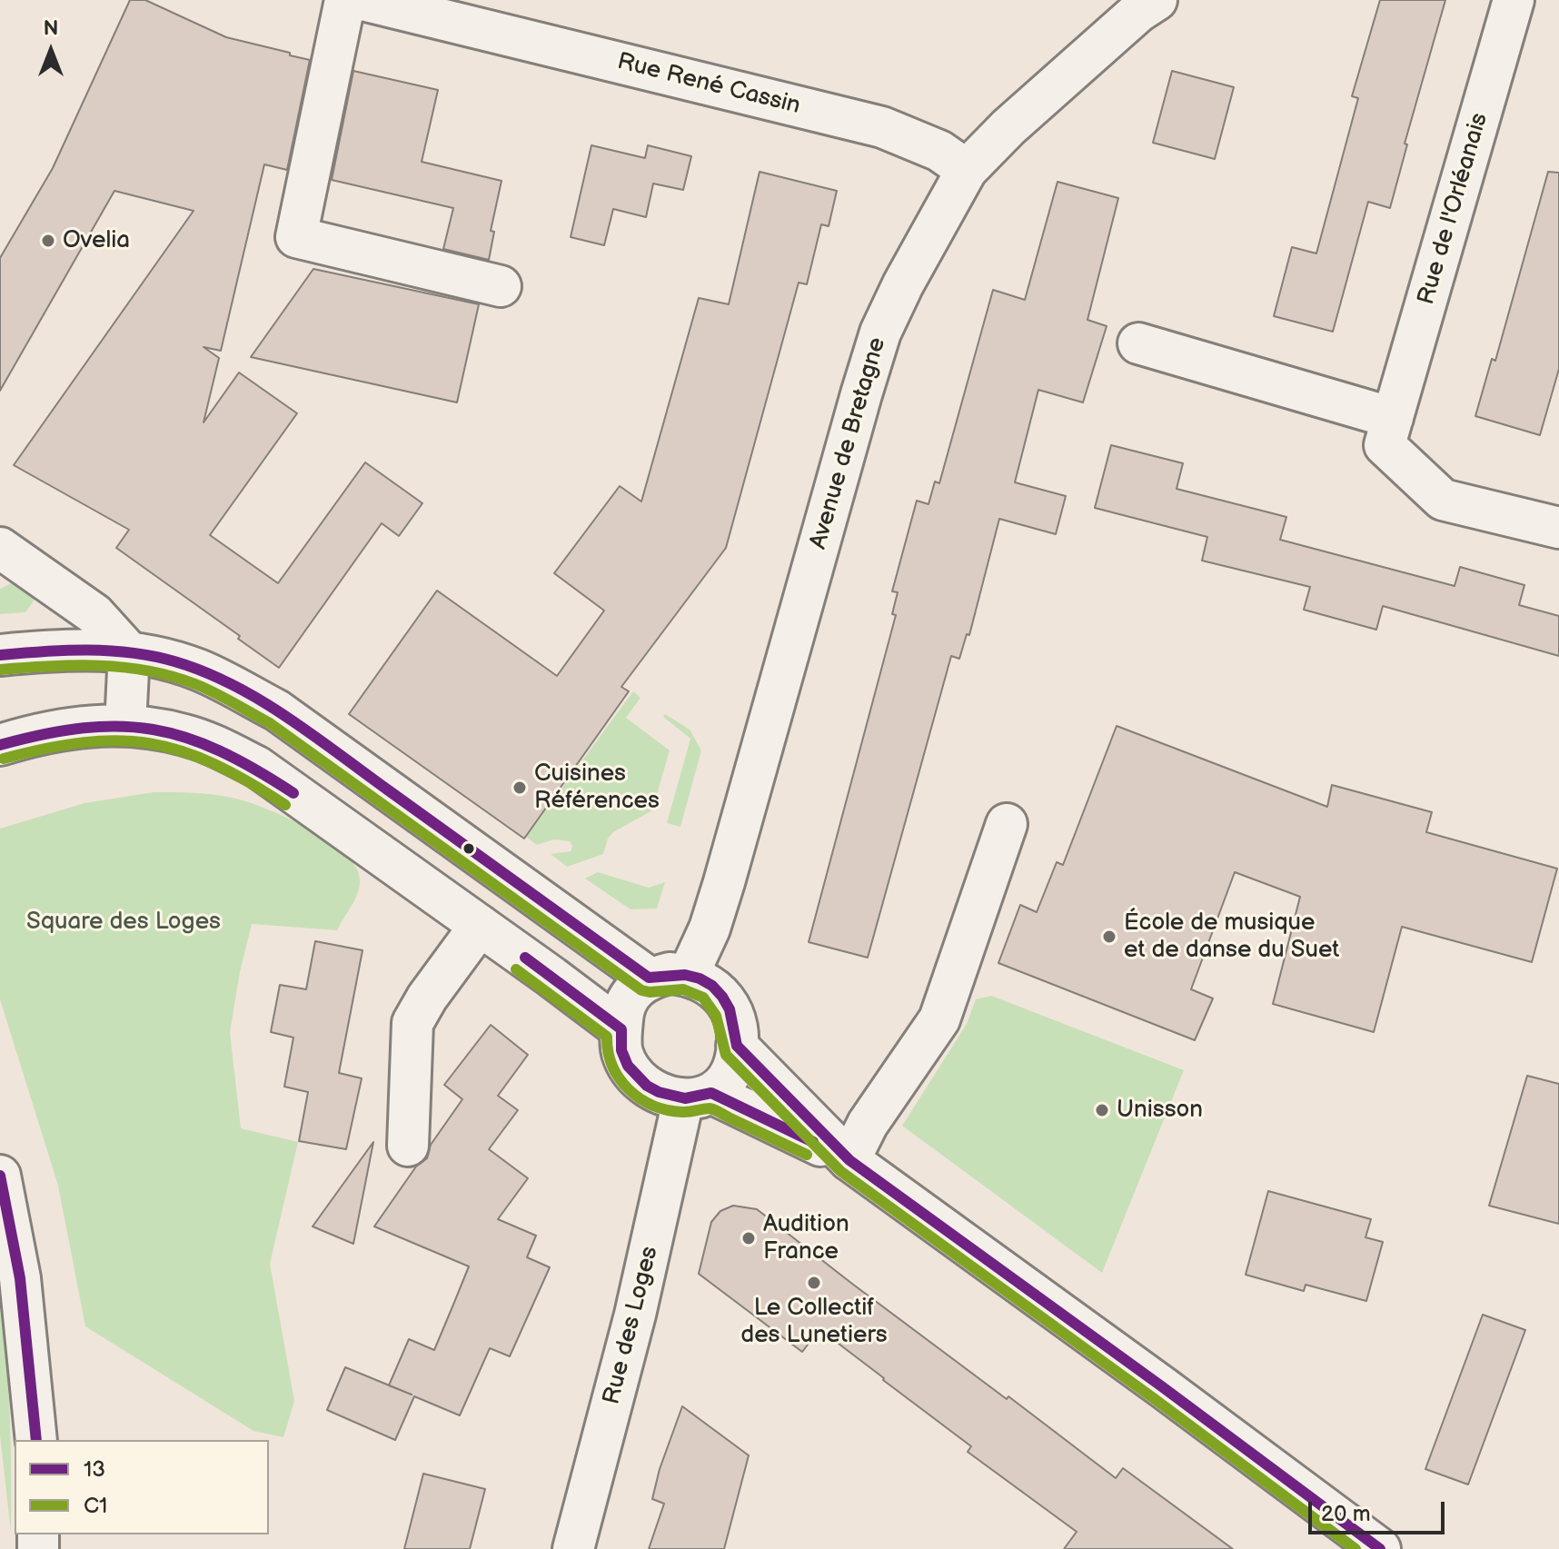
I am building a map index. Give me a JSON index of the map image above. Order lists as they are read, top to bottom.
{
  "streets": {
    "street": [
      "Rue René Cassin",
      "Rue de l'Orléanais",
      "Avenue de Bretagne",
      "Rue des Loges"
    ]
  },
  "crossings": [
    ["Rue René Cassin", "Avenue de Bretagne"],
    ["Avenue de Bretagne", "Rue des Loges"]
  ],
  "parks": ["Square des Loges"],
  "places": [
    "Ovelia",
    "Cuisines Références",
    "École de musique et de danse du Suet",
    "Unisson",
    "Audition France",
    "Le Collectif des Lunetiers"
  ],
  "lines": ["transit line 13", "transit line C1"],
  "legend": ["13", "C1"],
  "scale_bar": "20 m",
  "north": "top"
}
